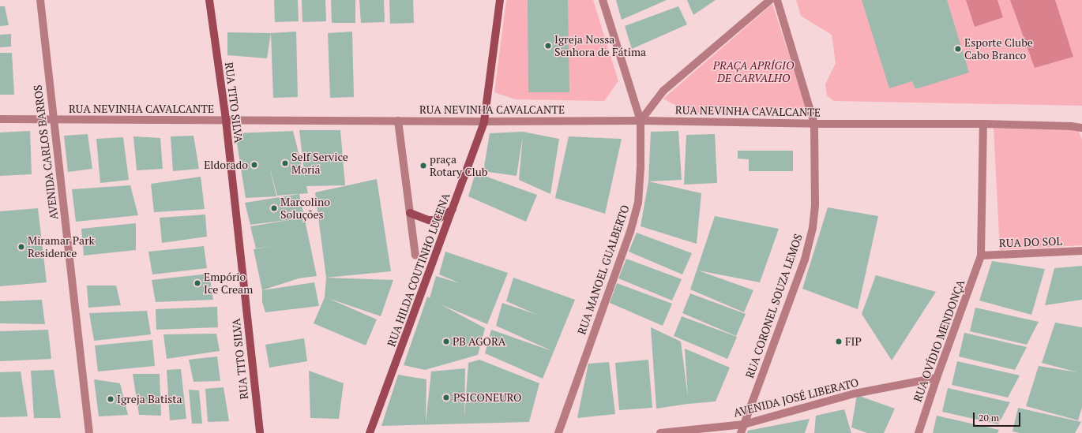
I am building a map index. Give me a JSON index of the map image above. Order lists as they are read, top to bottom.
{
  "streets": {
    "main road": ["RUA TITO SILVA", "RUA HILDA COUTINHO LUCENA"],
    "street": [
      "RUA NEVINHA CAVALCANTE",
      "AVENIDA CARLOS BARROS",
      "RUA DO SOL",
      "RUA MANOEL GUALBERTO",
      "RUA CORONEL SOUZA LEMOS",
      "RUA OVÍDIO MENDONÇA",
      "AVENIDA JOSÉ LIBERATO"
    ]
  },
  "crossings": [
    ["RUA TITO SILVA", "RUA NEVINHA CAVALCANTE"],
    ["RUA NEVINHA CAVALCANTE", "AVENIDA CARLOS BARROS"],
    ["RUA NEVINHA CAVALCANTE", "RUA HILDA COUTINHO LUCENA"],
    ["RUA NEVINHA CAVALCANTE", "RUA MANOEL GUALBERTO"],
    ["RUA NEVINHA CAVALCANTE", "RUA CORONEL SOUZA LEMOS"],
    ["RUA NEVINHA CAVALCANTE", "RUA OVÍDIO MENDONÇA"],
    ["RUA DO SOL", "RUA OVÍDIO MENDONÇA"],
    ["RUA CORONEL SOUZA LEMOS", "AVENIDA JOSÉ LIBERATO"],
    ["RUA OVÍDIO MENDONÇA", "AVENIDA JOSÉ LIBERATO"]
  ],
  "parks": ["PRAÇA APRÍGIO DE CARVALHO"],
  "places": [
    "Igreja Nossa Senhora de Fátima",
    "Esporte Clube Cabo Branco",
    "Self Service Moriá",
    "Eldorado",
    "praça Rotary Club",
    "Marcolino Soluções",
    "Miramar Park Residence",
    "Empório Ice Cream",
    "PB AGORA",
    "FIP",
    "PSICONEURO",
    "Igreja Batista"
  ],
  "scale_bar": "20 m"
}
